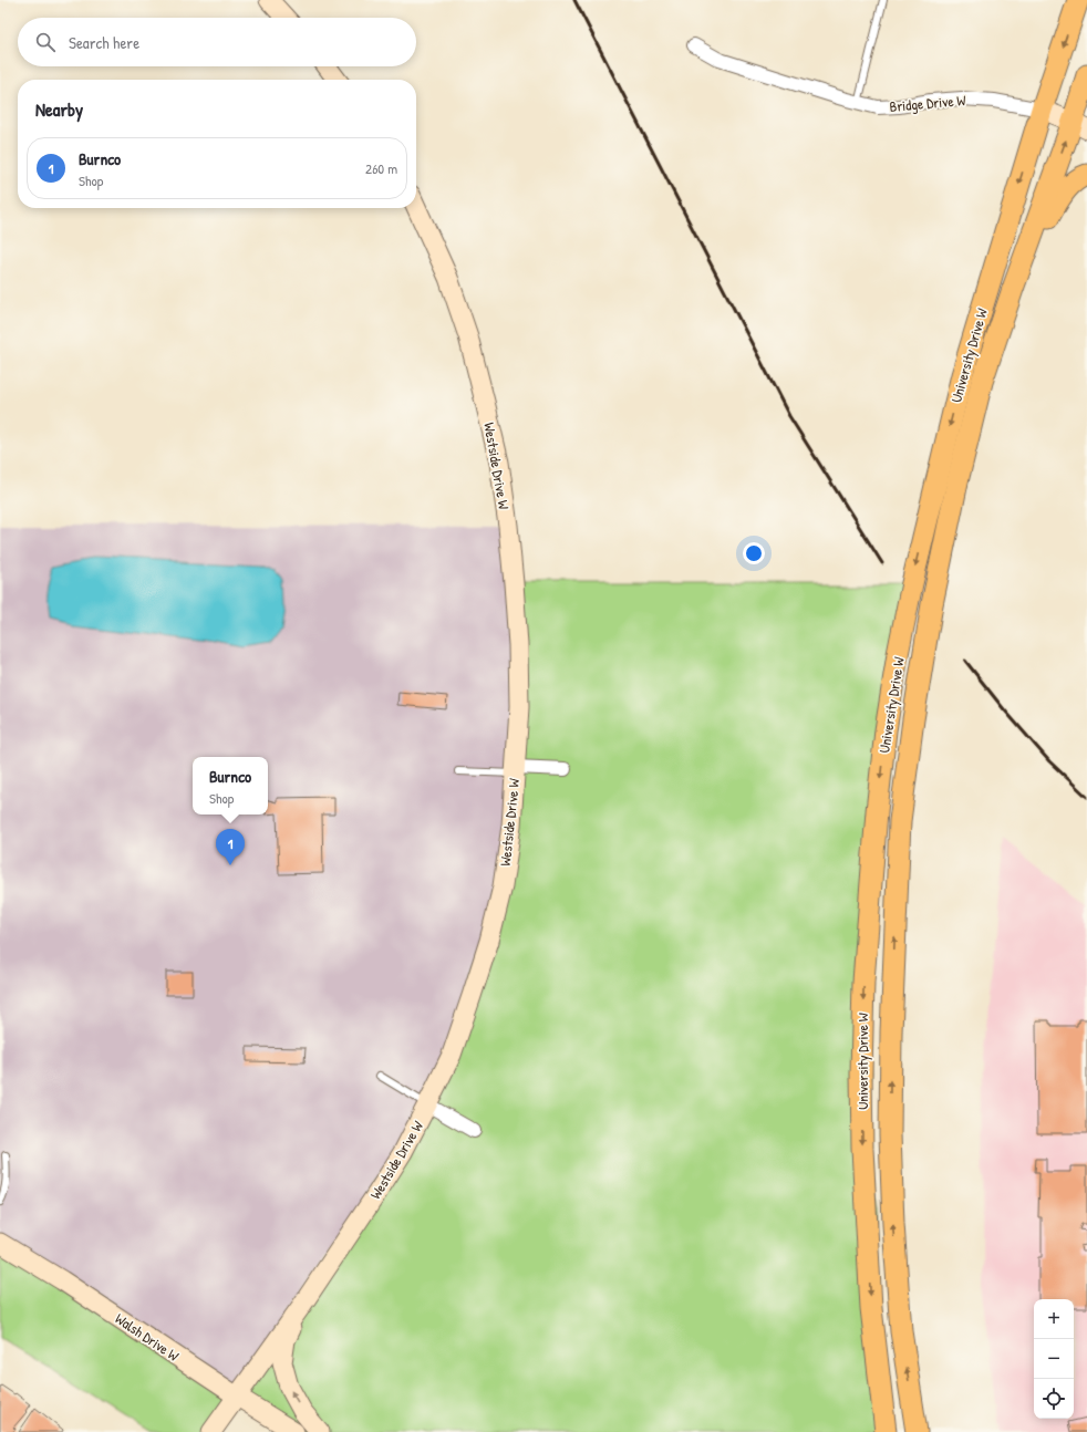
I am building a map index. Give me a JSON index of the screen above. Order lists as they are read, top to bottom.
{
  "streets": {
    "main road": ["University Drive W"],
    "street": ["Bridge Drive W", "Westside Drive W", "Walsh Drive W"]
  },
  "crossings": [
    ["Bridge Drive W", "University Drive W"],
    ["Westside Drive W", "Walsh Drive W"]
  ],
  "page": {
    "search": "Search here",
    "heading": "Nearby",
    "list": [
      {
        "mark": "1",
        "name": "Burnco",
        "note": "Shop",
        "value": "260 m"
      }
    ],
    "popup": ["Burnco", "Shop"],
    "pins": "1",
    "map_buttons": ["+", "−"]
  }
}
